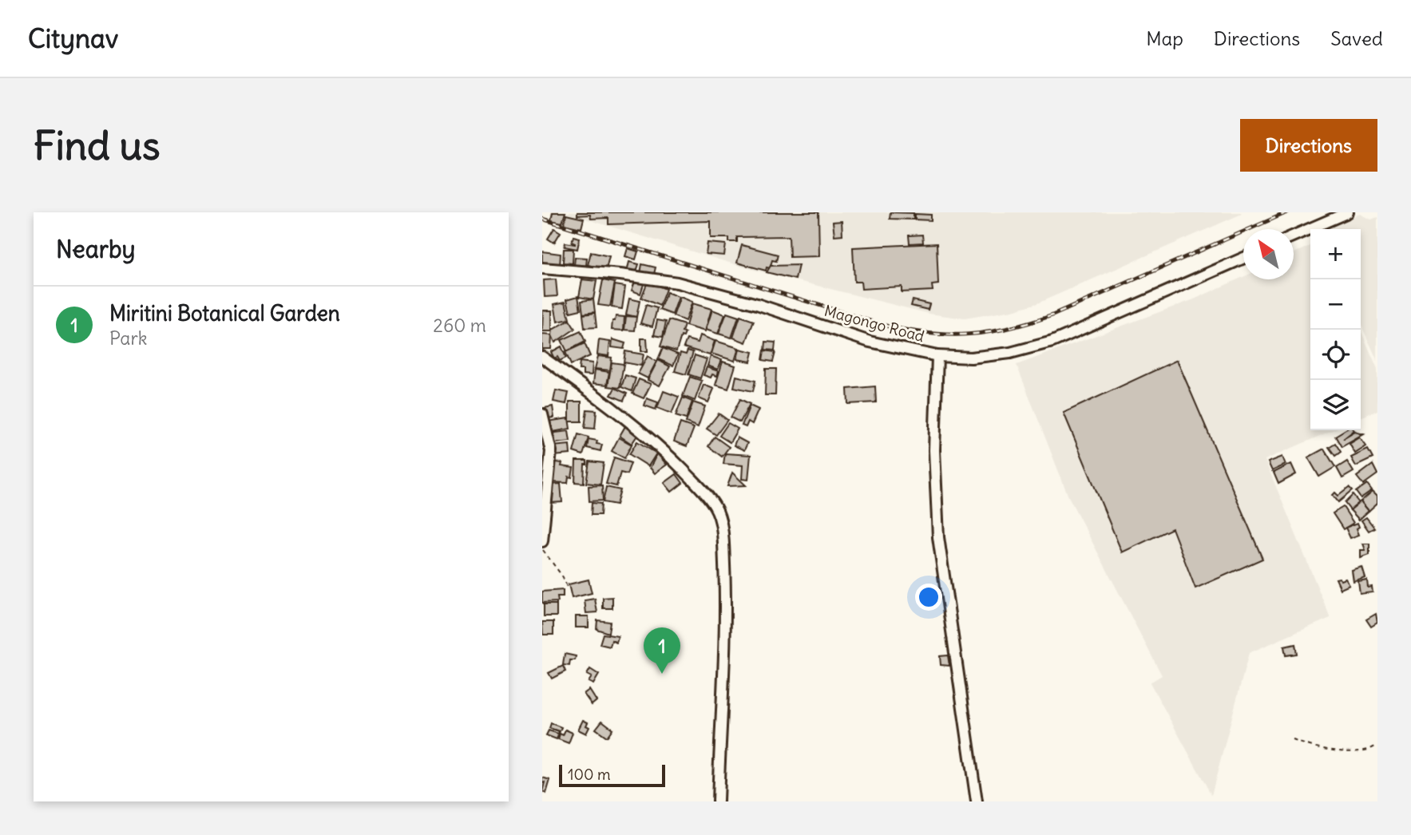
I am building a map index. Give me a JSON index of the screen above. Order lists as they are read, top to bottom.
{
  "streets": {
    "street": ["Magongo Road"]
  },
  "scale_bar": "100 m",
  "north": "top left",
  "page": {
    "header": "Citynav",
    "nav": ["Map", "Directions", "Saved"],
    "buttons": "Directions",
    "title": "Find us",
    "heading": "Nearby",
    "map_buttons": ["+", "−"],
    "list": [
      {
        "mark": "1",
        "name": "Miritini Botanical Garden",
        "note": "Park",
        "value": "260 m"
      }
    ],
    "pins": "1",
    "scale": "100 m"
  }
}
